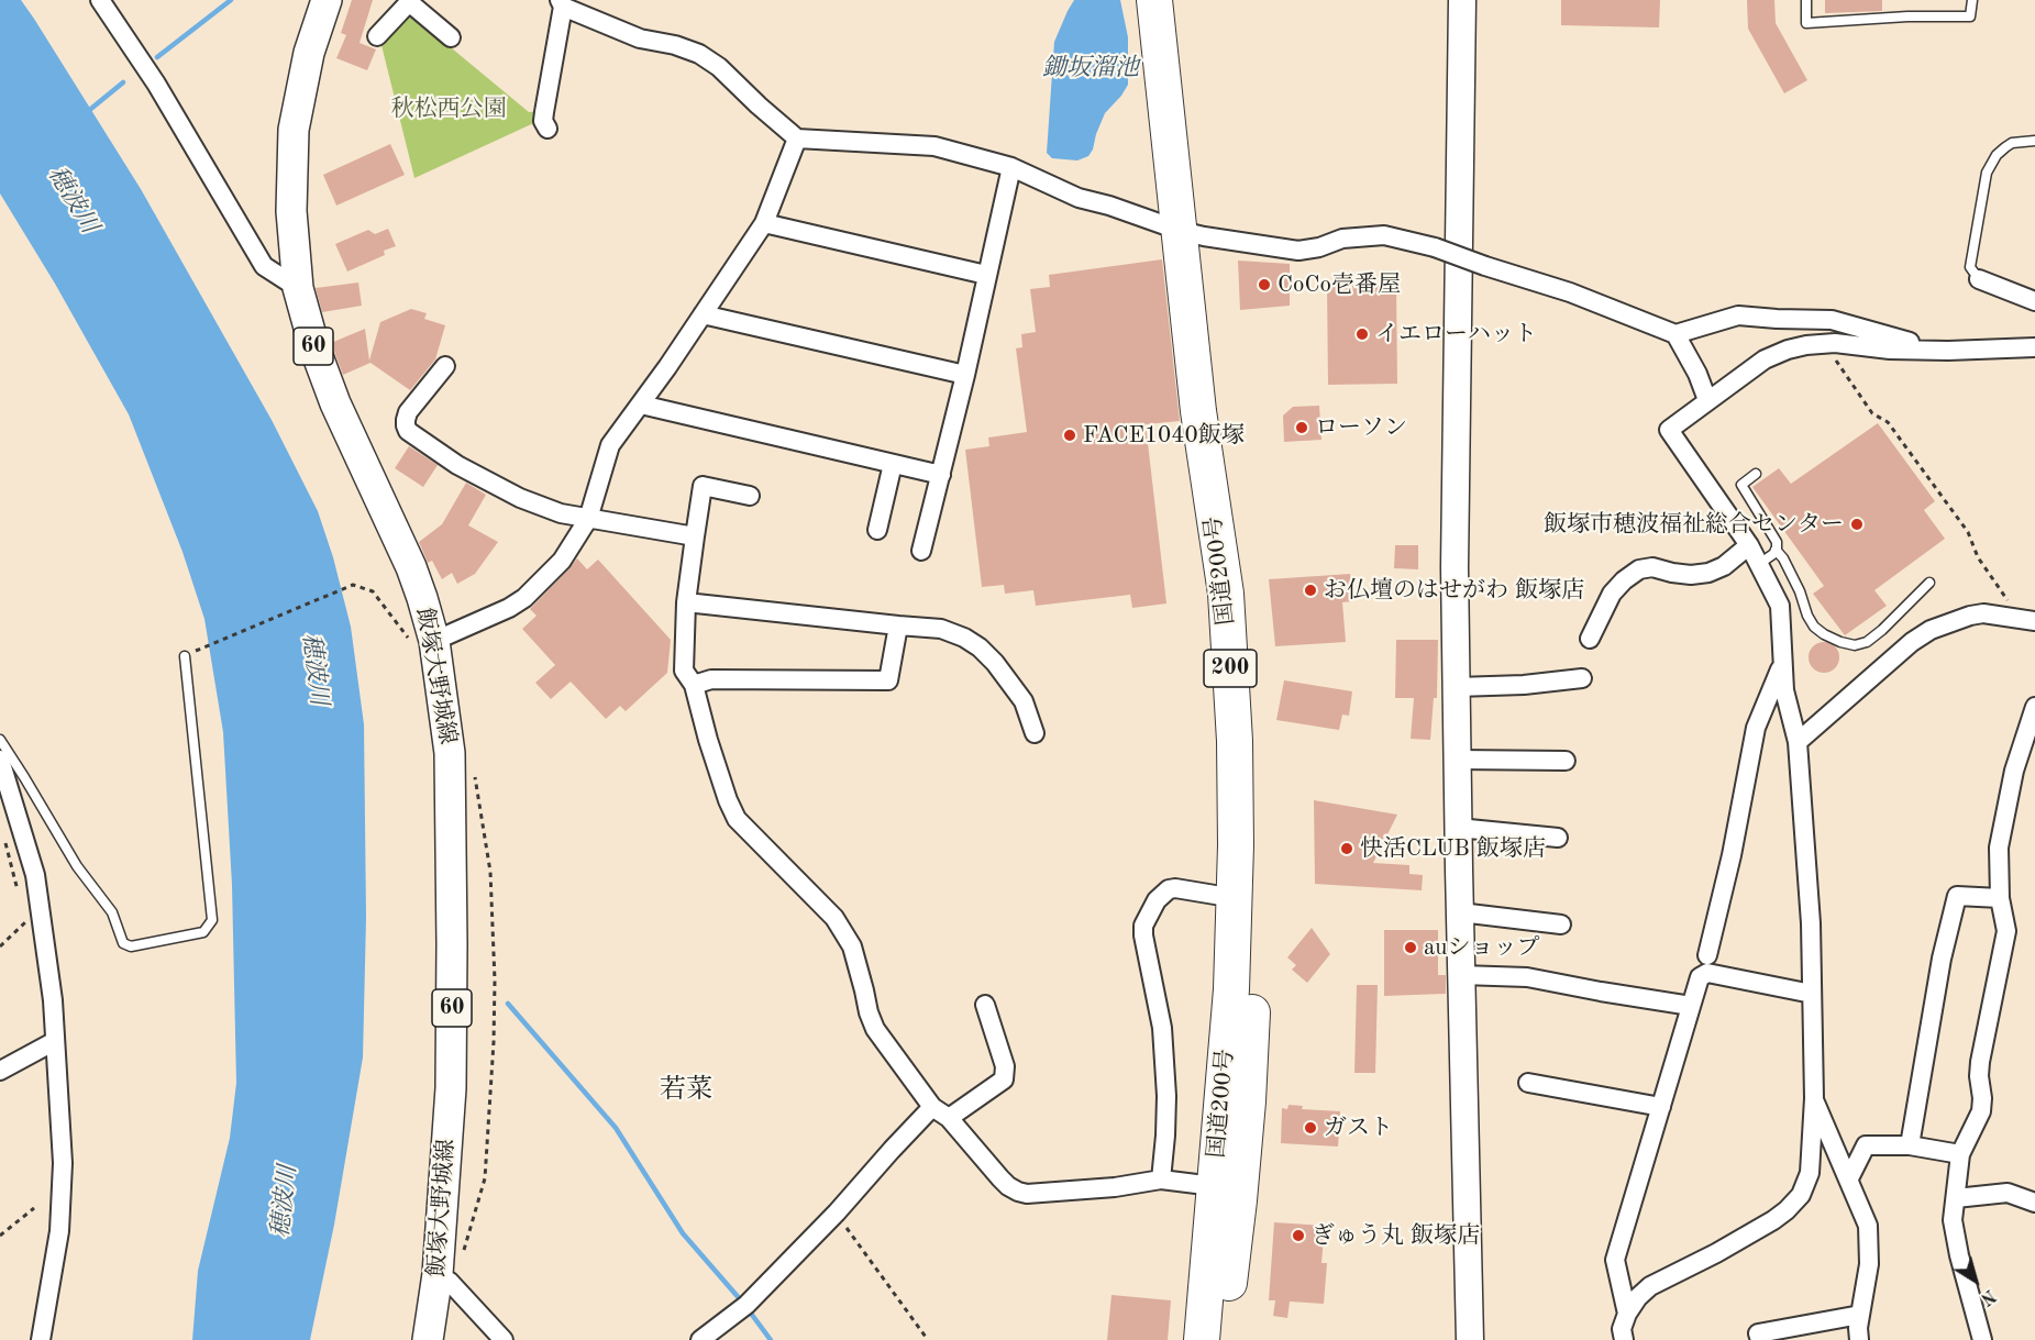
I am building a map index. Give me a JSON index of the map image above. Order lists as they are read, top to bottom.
{
  "streets": {
    "highway": ["国道200号", "200"],
    "main road": ["60", "飯塚大野城線"]
  },
  "districts": ["若菜"],
  "water": ["鋤坂溜池", "穂波川"],
  "parks": ["秋松西公園"],
  "places": [
    "CoCo壱番屋",
    "イエローハット",
    "ローソン",
    "FACE1040飯塚",
    "飯塚市穂波福祉総合センター",
    "お仏壇のはせがわ 飯塚店",
    "快活CLUB 飯塚店",
    "auショップ",
    "ガスト",
    "ぎゅう丸 飯塚店"
  ],
  "north": "bottom right"
}
